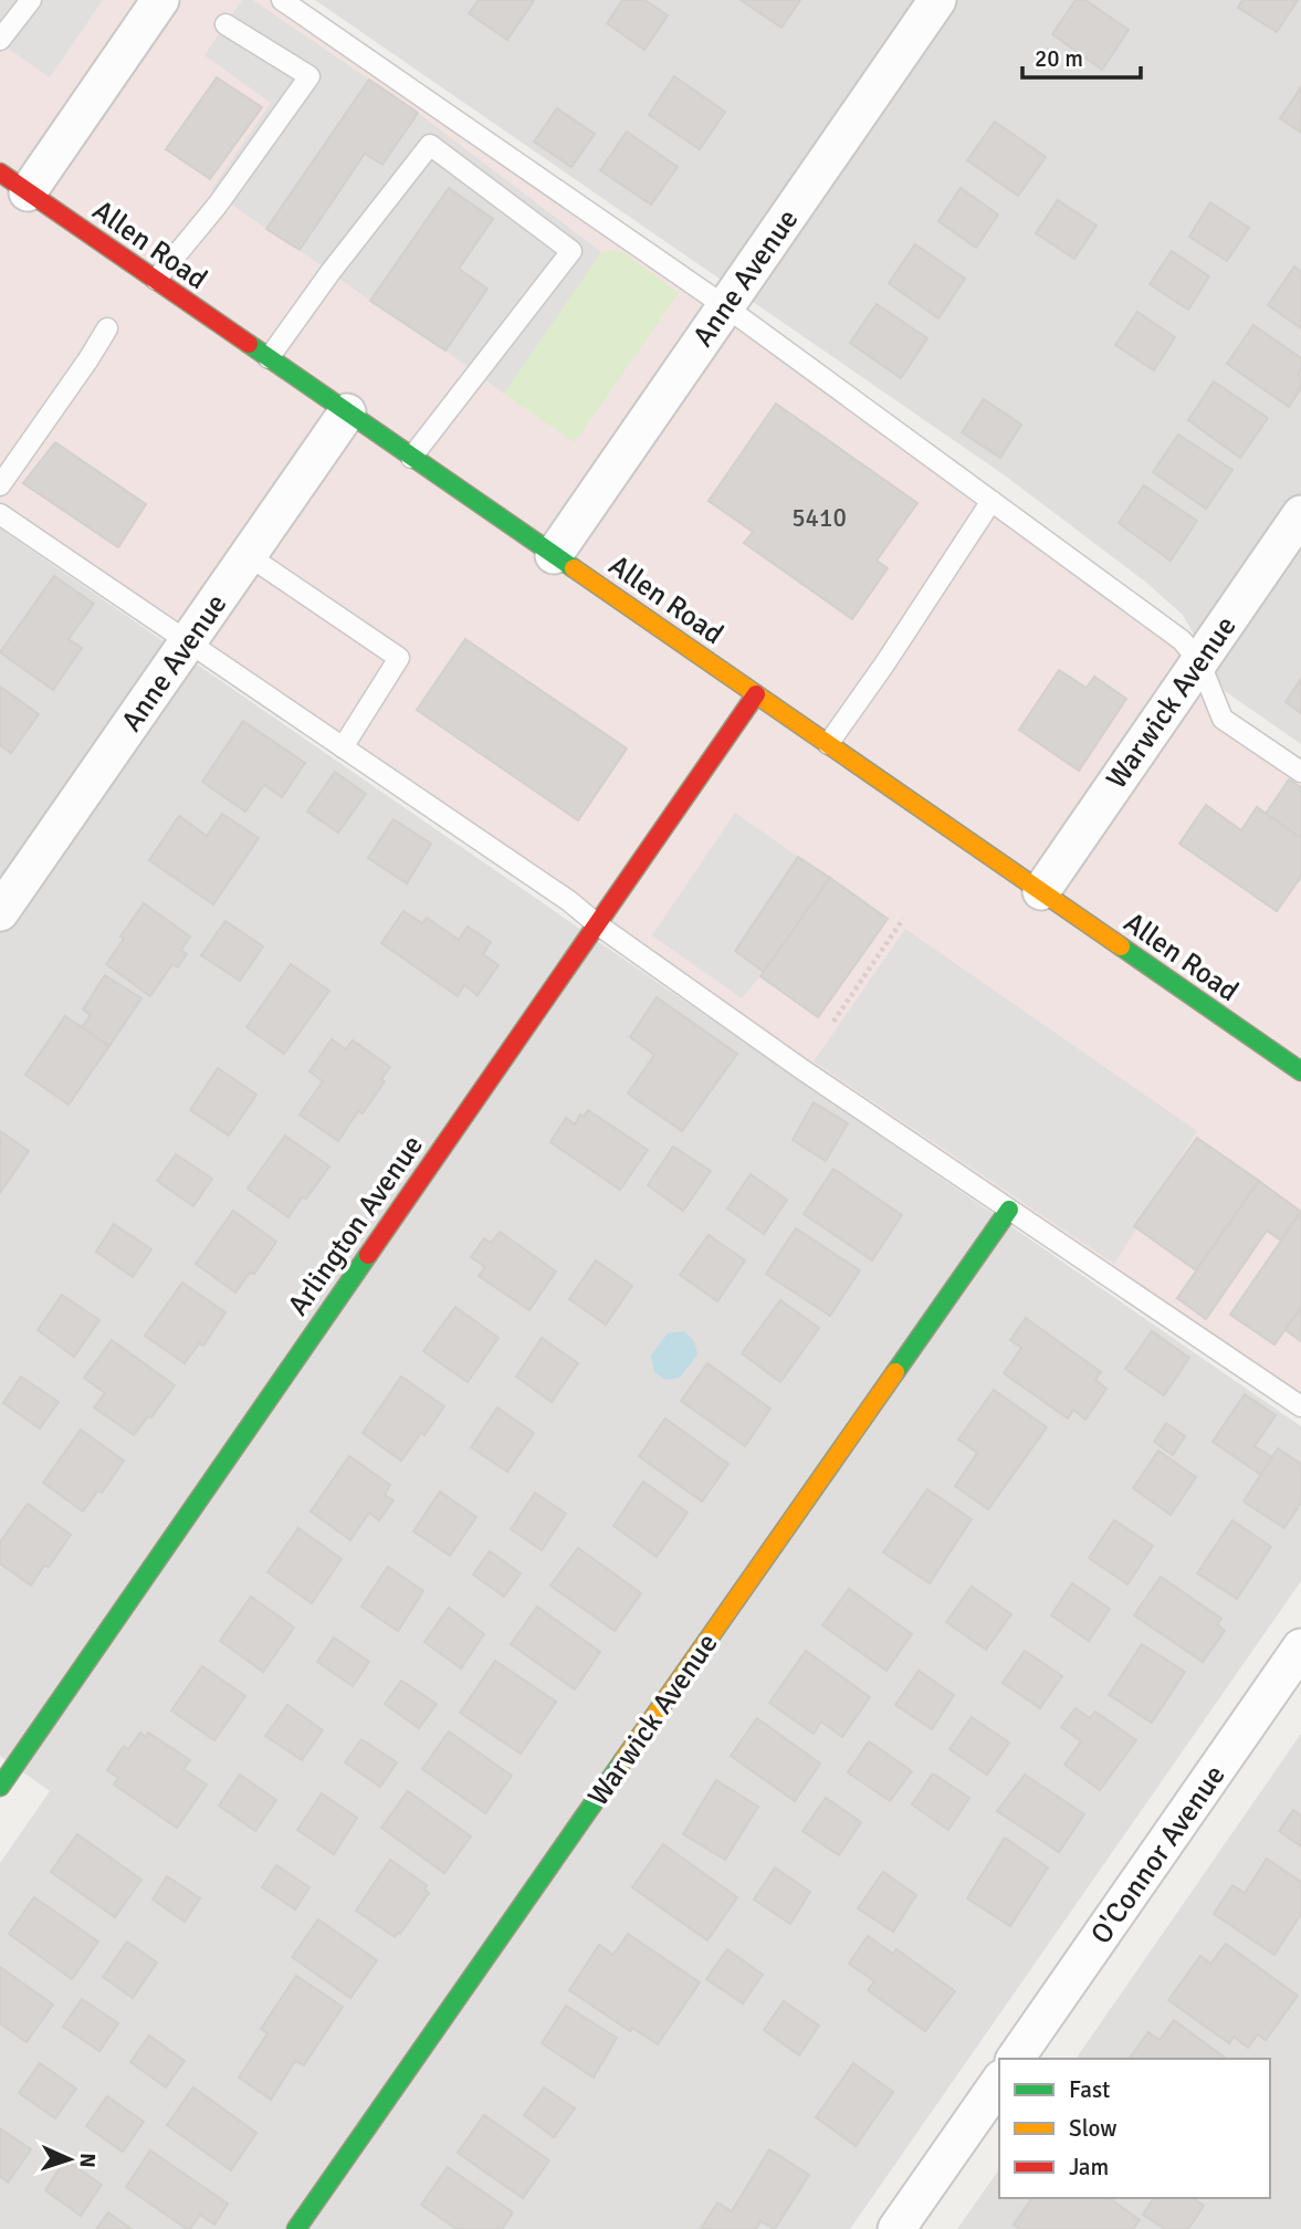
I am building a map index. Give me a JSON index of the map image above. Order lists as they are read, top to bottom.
{
  "streets": {
    "street": [
      "Allen Road",
      "Anne Avenue",
      "Warwick Avenue",
      "Arlington Avenue",
      "O'Connor Avenue"
    ]
  },
  "crossings": [
    ["Allen Road", "Anne Avenue"],
    ["Allen Road", "Warwick Avenue"],
    ["Allen Road", "Arlington Avenue"]
  ],
  "house_numbers": ["5410"],
  "legend": ["Fast", "Slow", "Jam"],
  "scale_bar": "20 m",
  "north": "right"
}
